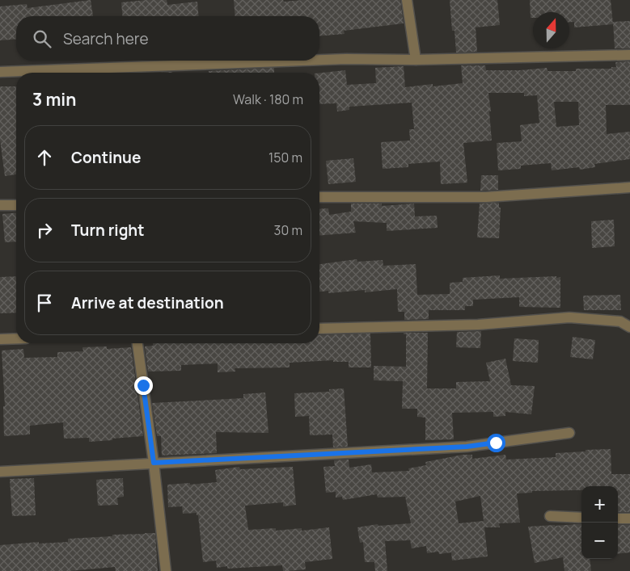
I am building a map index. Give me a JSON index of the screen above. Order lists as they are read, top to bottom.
{
  "north": "top",
  "page": {
    "search": "Search here",
    "heading": ["3 min", "Walk · 180 m"],
    "list": [
      ["Continue", "150 m"],
      ["Turn right", "30 m"],
      "Arrive at destination"
    ],
    "map_buttons": ["+", "−"]
  }
}
